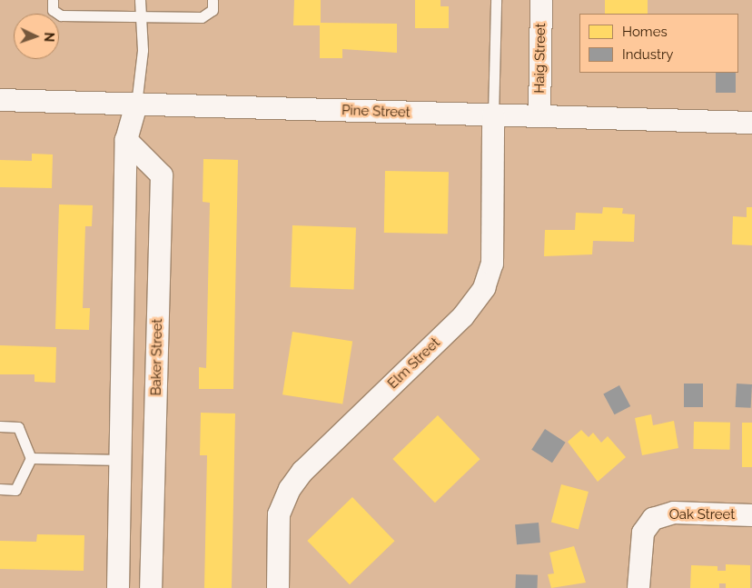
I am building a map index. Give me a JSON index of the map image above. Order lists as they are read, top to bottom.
{
  "streets": {
    "street": [
      "Haig Street",
      "Pine Street",
      "Baker Street",
      "Elm Street",
      "Oak Street"
    ]
  },
  "crossings": [
    ["Haig Street", "Pine Street"],
    ["Pine Street", "Elm Street"]
  ],
  "legend": ["Homes", "Industry"],
  "north": "right"
}
